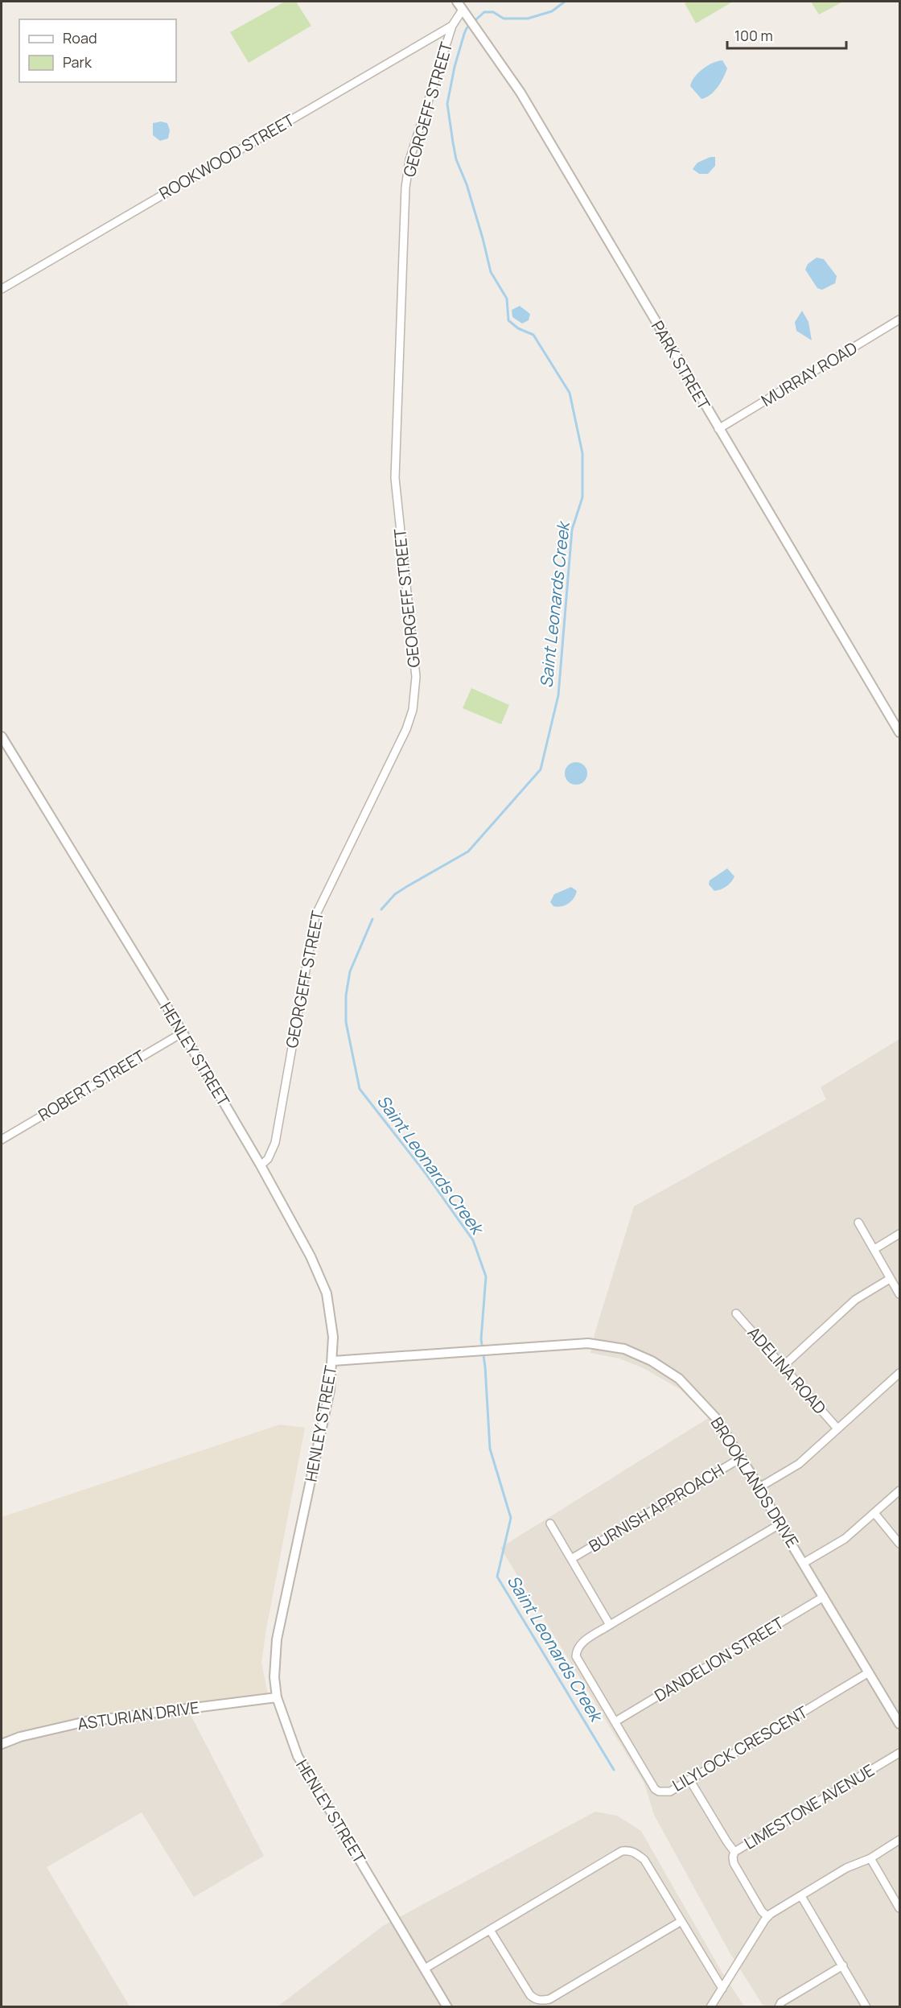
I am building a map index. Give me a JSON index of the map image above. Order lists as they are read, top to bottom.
{
  "streets": {
    "street": [
      "GEORGEFF STREET",
      "ROOKWOOD STREET",
      "PARK STREET",
      "MURRAY ROAD",
      "HENLEY STREET",
      "ROBERT STREET",
      "ADELINA ROAD",
      "BROOKLANDS DRIVE",
      "BURNISH APPROACH",
      "DANDELION STREET",
      "ASTURIAN DRIVE",
      "LILYLOCK CRESCENT",
      "LIMESTONE AVENUE"
    ]
  },
  "crossings": [
    ["GEORGEFF STREET", "ROOKWOOD STREET"],
    ["GEORGEFF STREET", "PARK STREET"],
    ["GEORGEFF STREET", "HENLEY STREET"],
    ["PARK STREET", "MURRAY ROAD"],
    ["HENLEY STREET", "ROBERT STREET"],
    ["HENLEY STREET", "BROOKLANDS DRIVE"],
    ["HENLEY STREET", "ASTURIAN DRIVE"],
    ["BROOKLANDS DRIVE", "BURNISH APPROACH"],
    ["BROOKLANDS DRIVE", "DANDELION STREET"],
    ["BROOKLANDS DRIVE", "LILYLOCK CRESCENT"],
    ["DANDELION STREET", "LILYLOCK CRESCENT"]
  ],
  "water": ["Saint Leonards Creek"],
  "legend": ["Road", "Park"],
  "scale_bar": "100 m"
}
